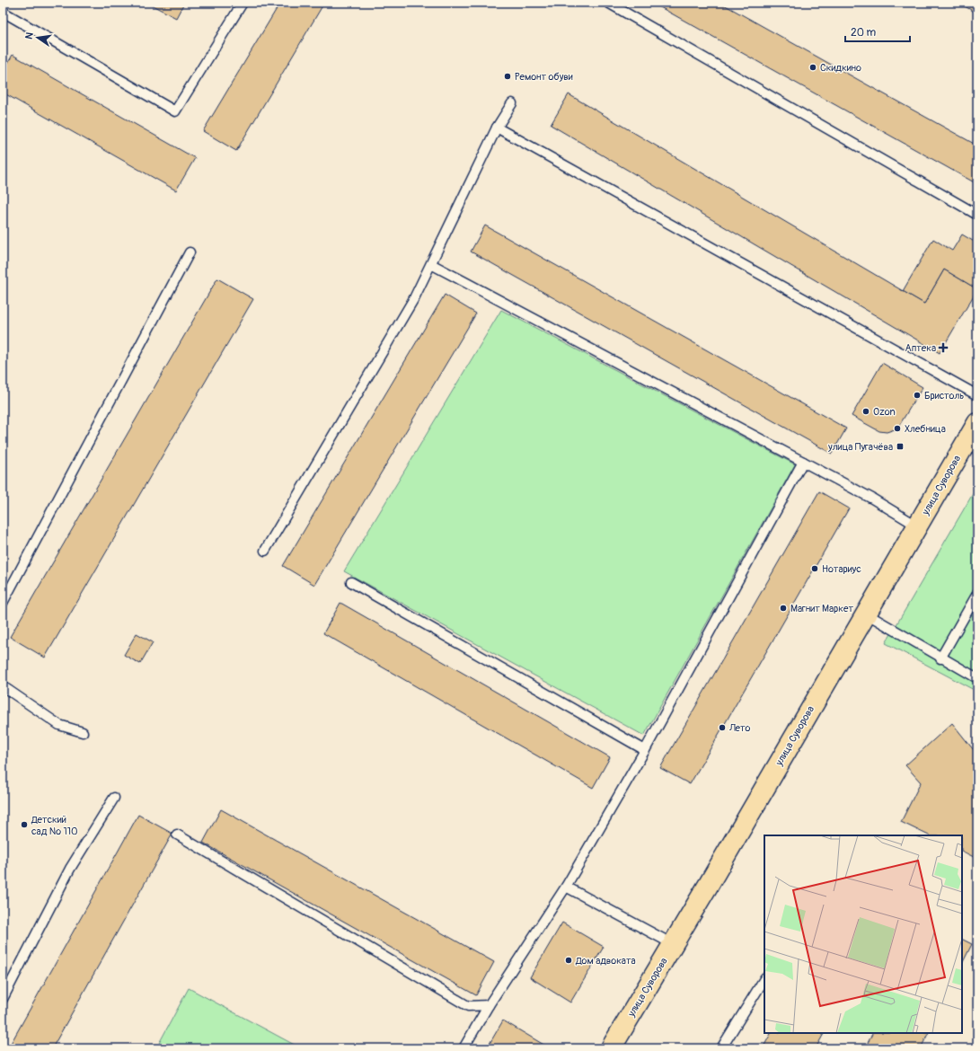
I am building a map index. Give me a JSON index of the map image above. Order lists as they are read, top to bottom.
{
  "streets": {
    "main road": ["улица Суворова"]
  },
  "places": {
    "other": [
      "Скидкино",
      "Ремонт обуви",
      "Бристоль",
      "Ozon",
      "Хлебница",
      "Нотариус",
      "Магнит Маркет",
      "Лето",
      "Детский сад № 110",
      "Дом адвоката"
    ],
    "health": ["Аптека"],
    "transit": ["улица Пугачёва"]
  },
  "scale_bar": "20 m",
  "north": "left"
}
